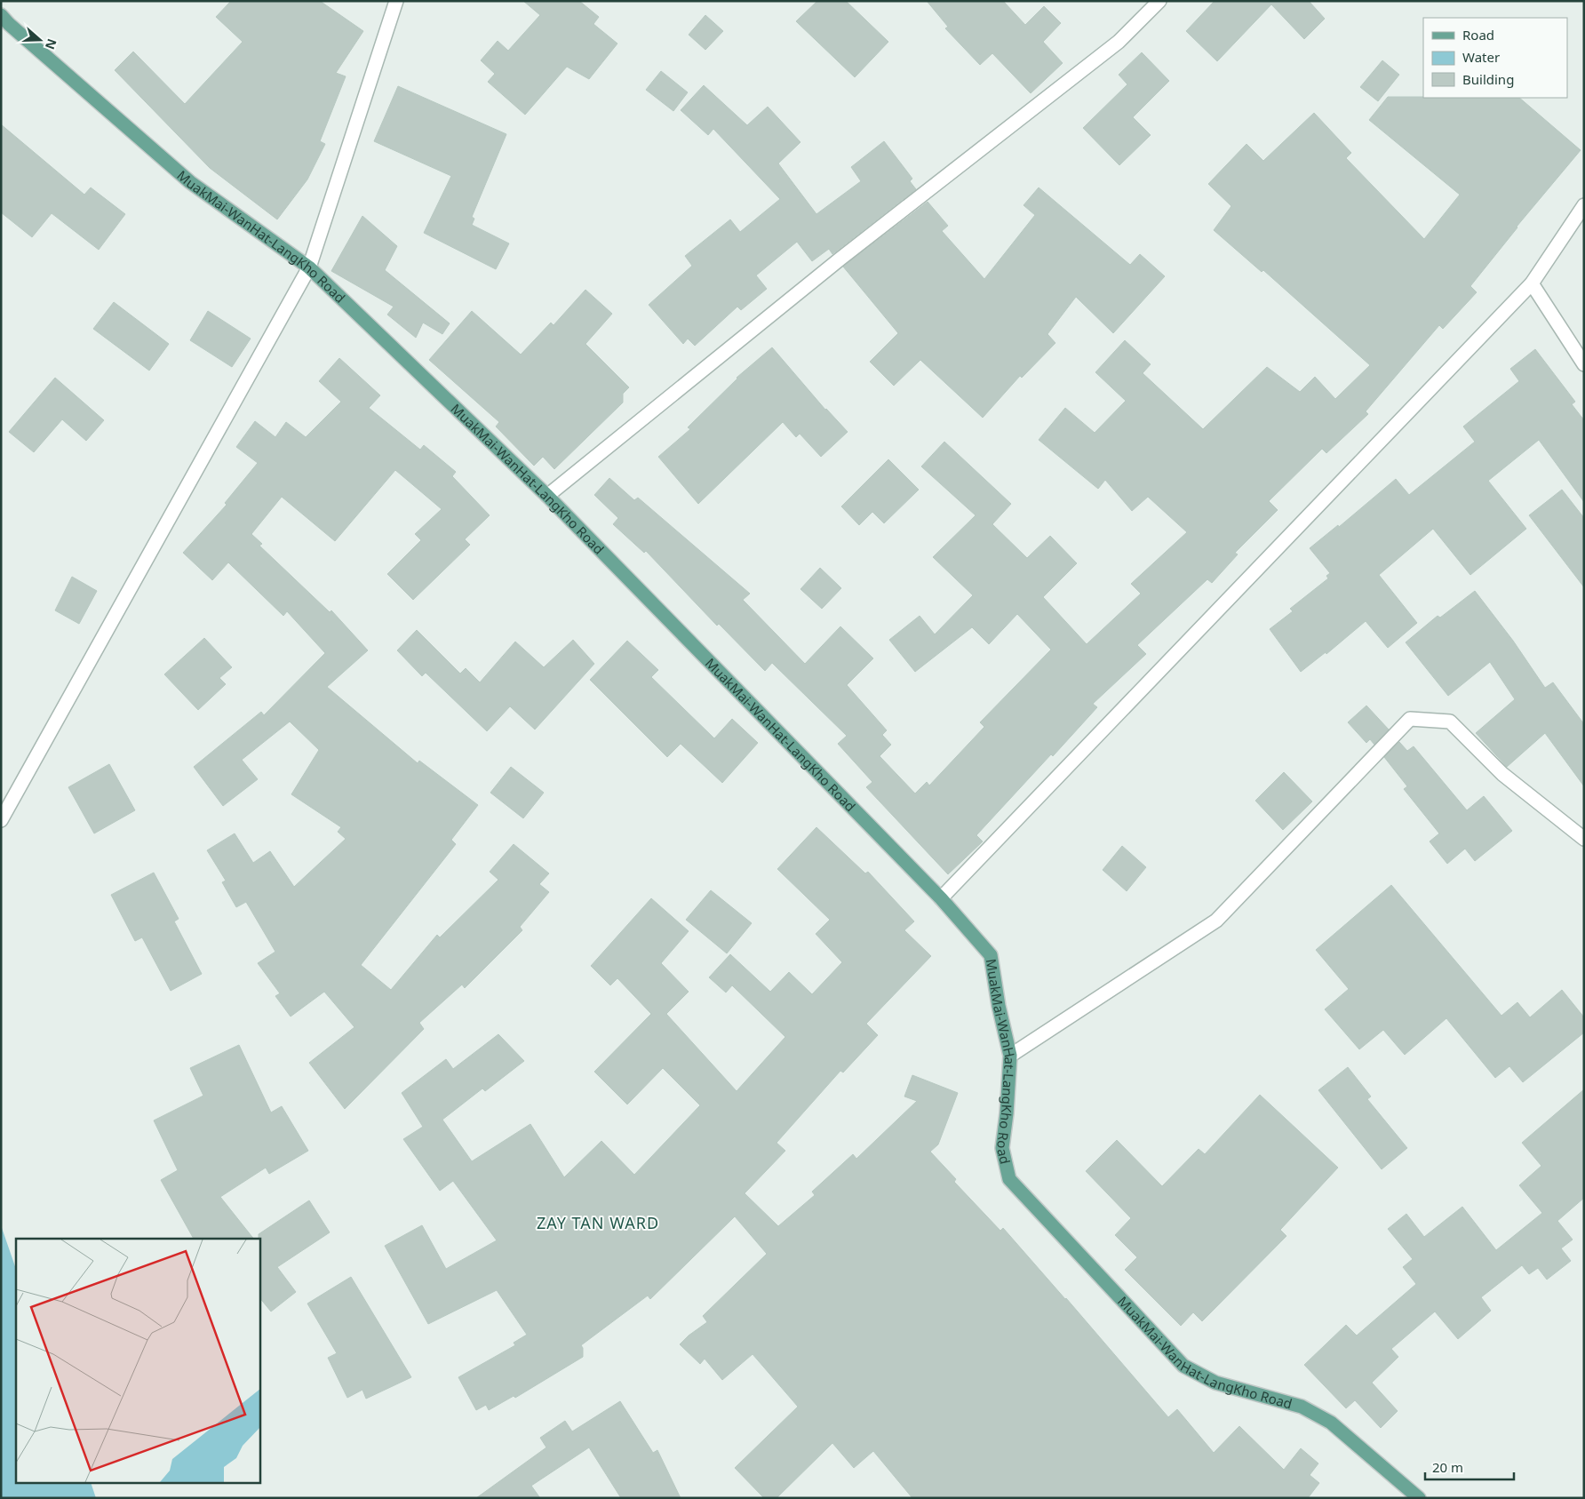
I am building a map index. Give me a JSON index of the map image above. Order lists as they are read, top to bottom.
{
  "streets": {
    "main road": ["MuakMai-WanHat-LangKho Road"]
  },
  "districts": ["ZAY TAN WARD"],
  "legend": ["Road", "Water", "Building"],
  "scale_bar": "20 m",
  "north": "right"
}
